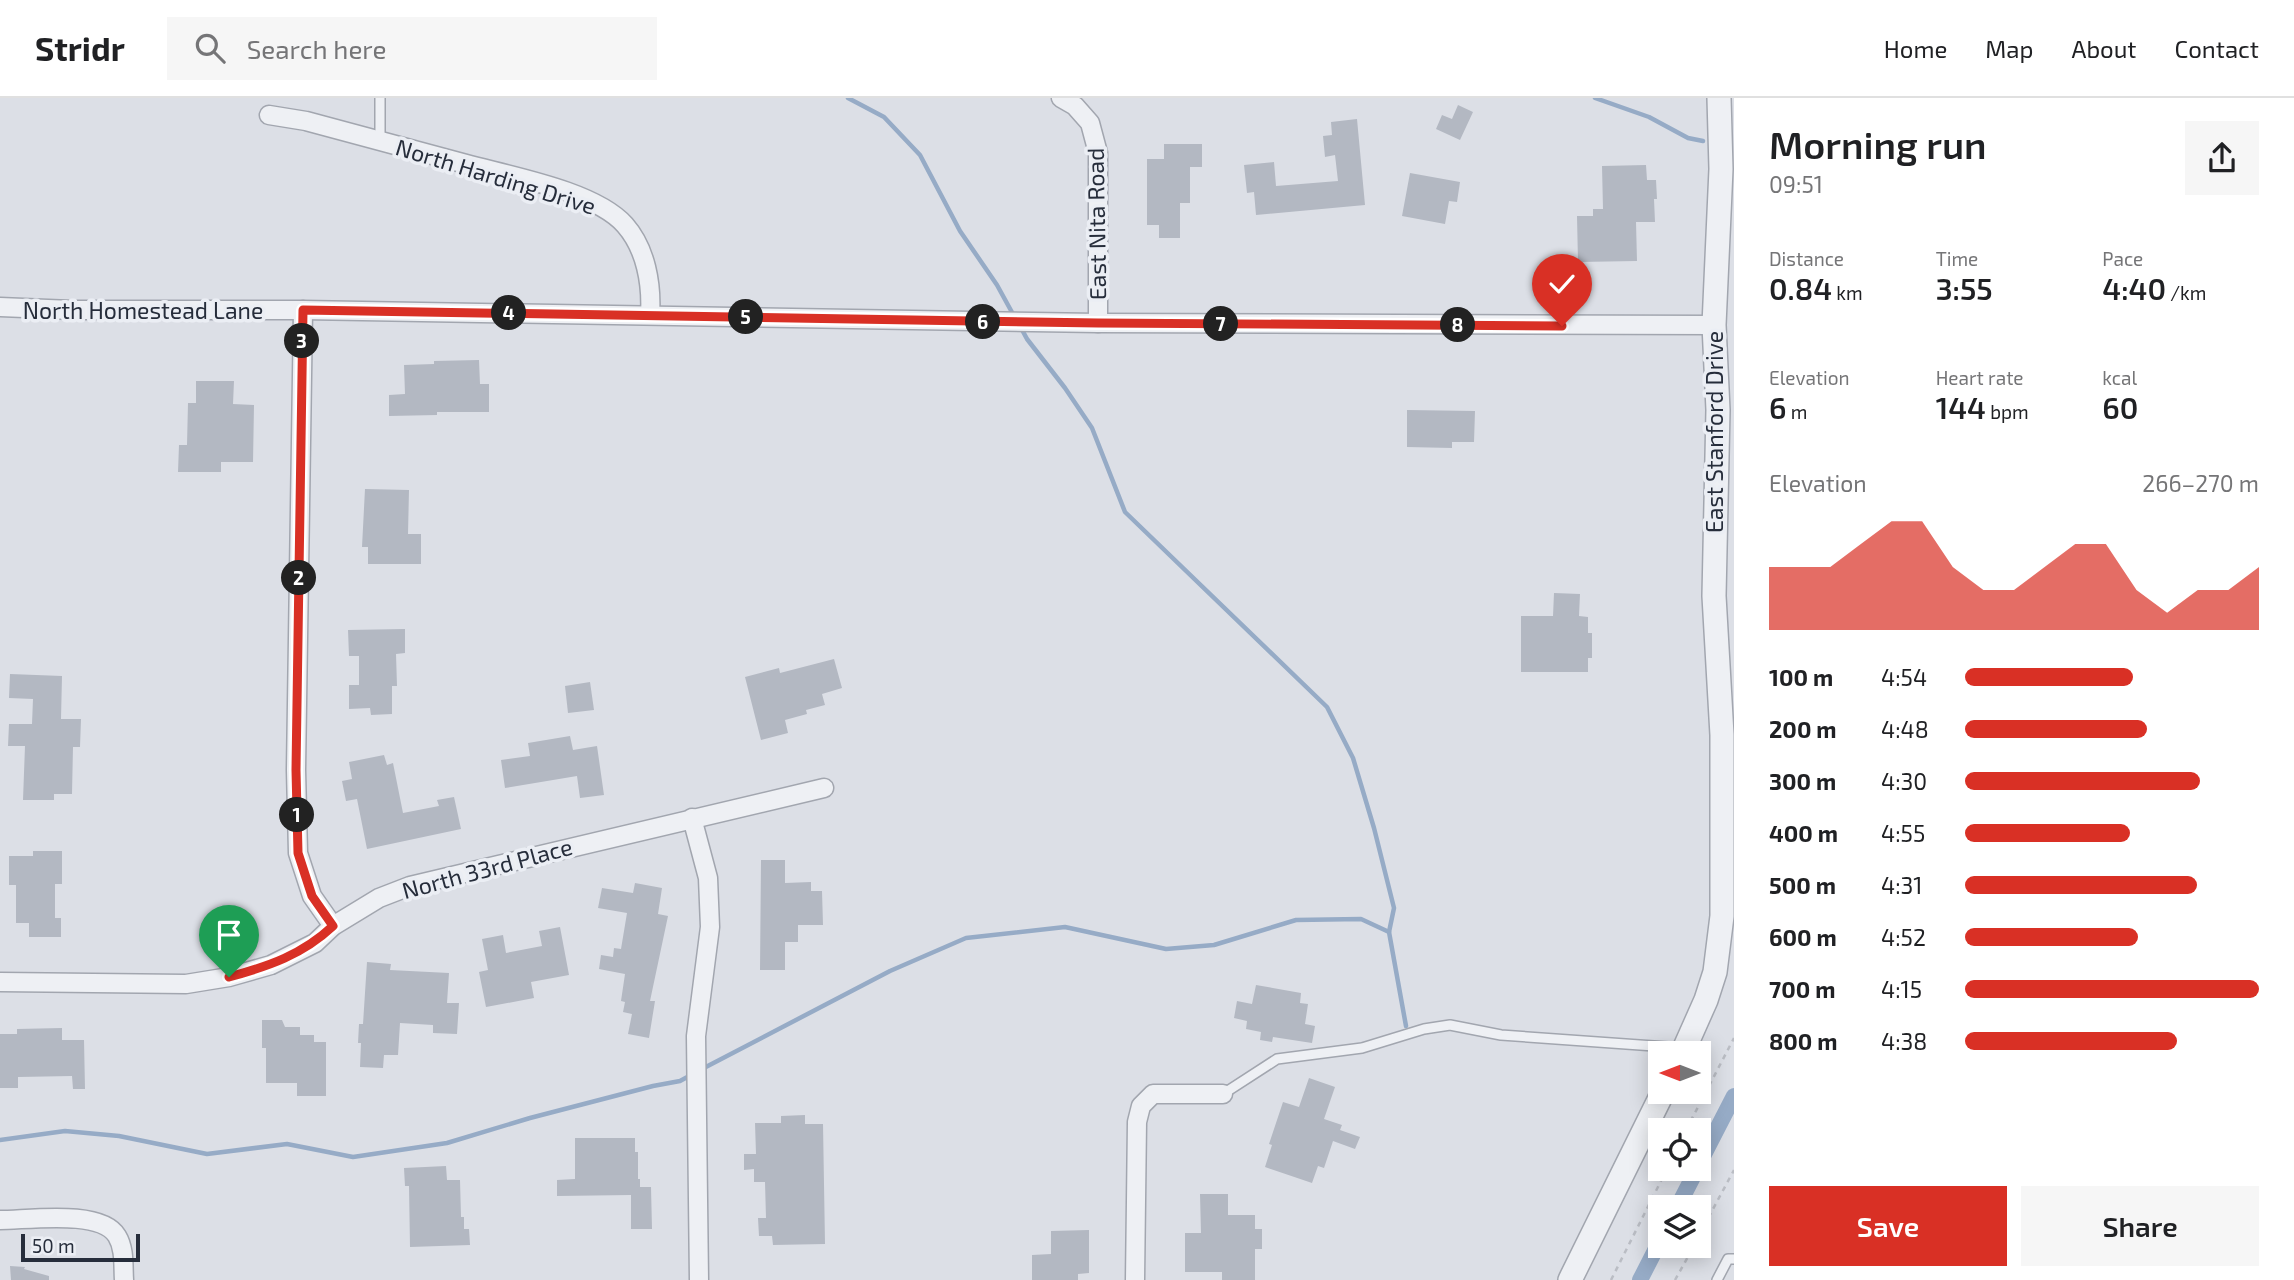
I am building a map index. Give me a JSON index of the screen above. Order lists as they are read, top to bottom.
{
  "streets": {
    "street": [
      "North Harding Drive",
      "East Nita Road",
      "North Homestead Lane",
      "East Stanford Drive",
      "North 33rd Place"
    ]
  },
  "crossings": [
    ["North Harding Drive", "North Homestead Lane"],
    ["East Nita Road", "North Homestead Lane"],
    ["North Homestead Lane", "East Stanford Drive"]
  ],
  "scale_bar": "50 m",
  "north": "left",
  "page": {
    "header": "Stridr",
    "search": "Search here",
    "nav": [
      "Home",
      "Map",
      "About",
      "Contact"
    ],
    "heading": ["Morning run", "09:51"],
    "stats": [
      ["Distance", "0.84 km"],
      ["Time", "3:55"],
      ["Pace", "4:40 /km"],
      ["Elevation", "6 m"],
      ["Heart rate", "144 bpm"],
      ["kcal", "60"]
    ],
    "pins": [
      "4",
      "5",
      "6",
      "7",
      "8",
      "3",
      "2",
      "1"
    ],
    "chart": ["Elevation", "266–270 m"],
    "list": [
      {
        "name": "100 m",
        "note": "4:54"
      },
      {
        "name": "200 m",
        "note": "4:48"
      },
      {
        "name": "300 m",
        "note": "4:30"
      },
      {
        "name": "400 m",
        "note": "4:55"
      },
      {
        "name": "500 m",
        "note": "4:31"
      },
      {
        "name": "600 m",
        "note": "4:52"
      },
      {
        "name": "700 m",
        "note": "4:15"
      },
      {
        "name": "800 m",
        "note": "4:38"
      }
    ],
    "buttons": ["Save", "Share"],
    "scale": "50 m"
  }
}
